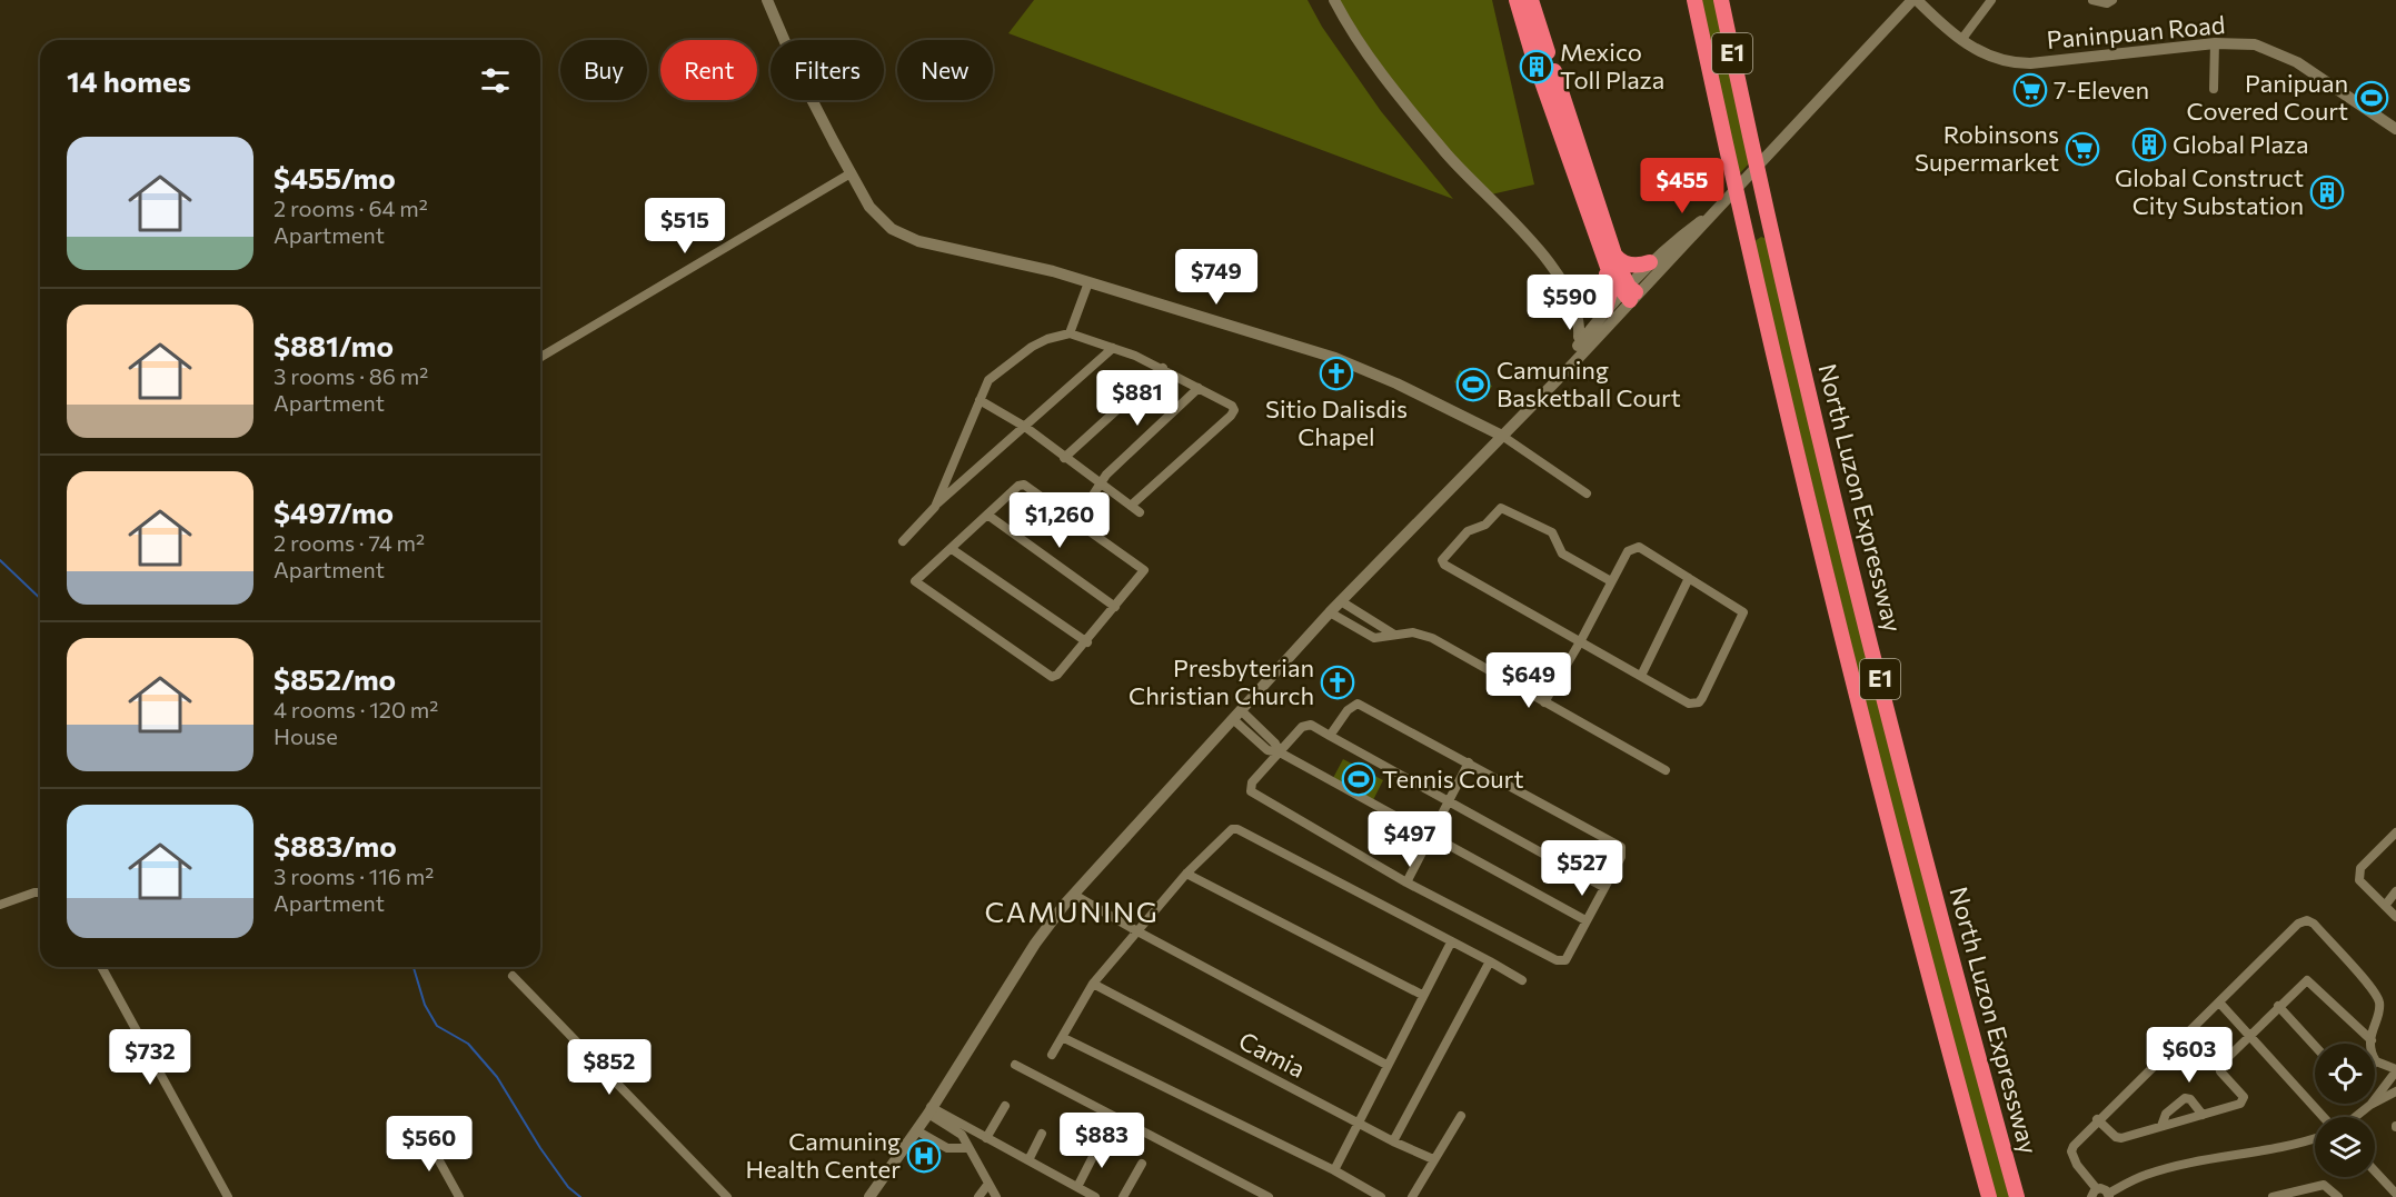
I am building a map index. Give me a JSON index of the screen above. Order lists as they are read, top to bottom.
{
  "streets": {
    "highway": ["E1", "North Luzon Expressway"],
    "main road": ["Paninpuan Road"],
    "street": ["Camia"]
  },
  "districts": ["CAMUNING"],
  "places": {
    "building": ["Mexico Toll Plaza", "Global Plaza", "Global Construct City Substation"],
    "supermarket": ["7-Eleven", "Robinsons Supermarket"],
    "sports": ["Panipuan Covered Court", "Camuning Basketball Court", "Tennis Court"],
    "church": ["Sitio Dalisdis Chapel", "Presbyterian Christian Church"],
    "hospital": ["Camuning Health Center"]
  },
  "page": {
    "chip": [
      "Buy",
      "Rent",
      "Filters",
      "New"
    ],
    "heading": "14 homes",
    "list": [
      {
        "name": "$455/mo",
        "note": "2 rooms · 64 m² · Apartment"
      },
      {
        "name": "$881/mo",
        "note": "3 rooms · 86 m² · Apartment"
      },
      {
        "name": "$497/mo",
        "note": "2 rooms · 74 m² · Apartment"
      },
      {
        "name": "$852/mo",
        "note": "4 rooms · 120 m² · House"
      },
      {
        "name": "$883/mo",
        "note": "3 rooms · 116 m² · Apartment"
      }
    ],
    "price": [
      "$455",
      "$515",
      "$749",
      "$590",
      "$881",
      "$1,260",
      "$649",
      "$497",
      "$527",
      "$603",
      "$732",
      "$852",
      "$883",
      "$560"
    ]
  }
}
